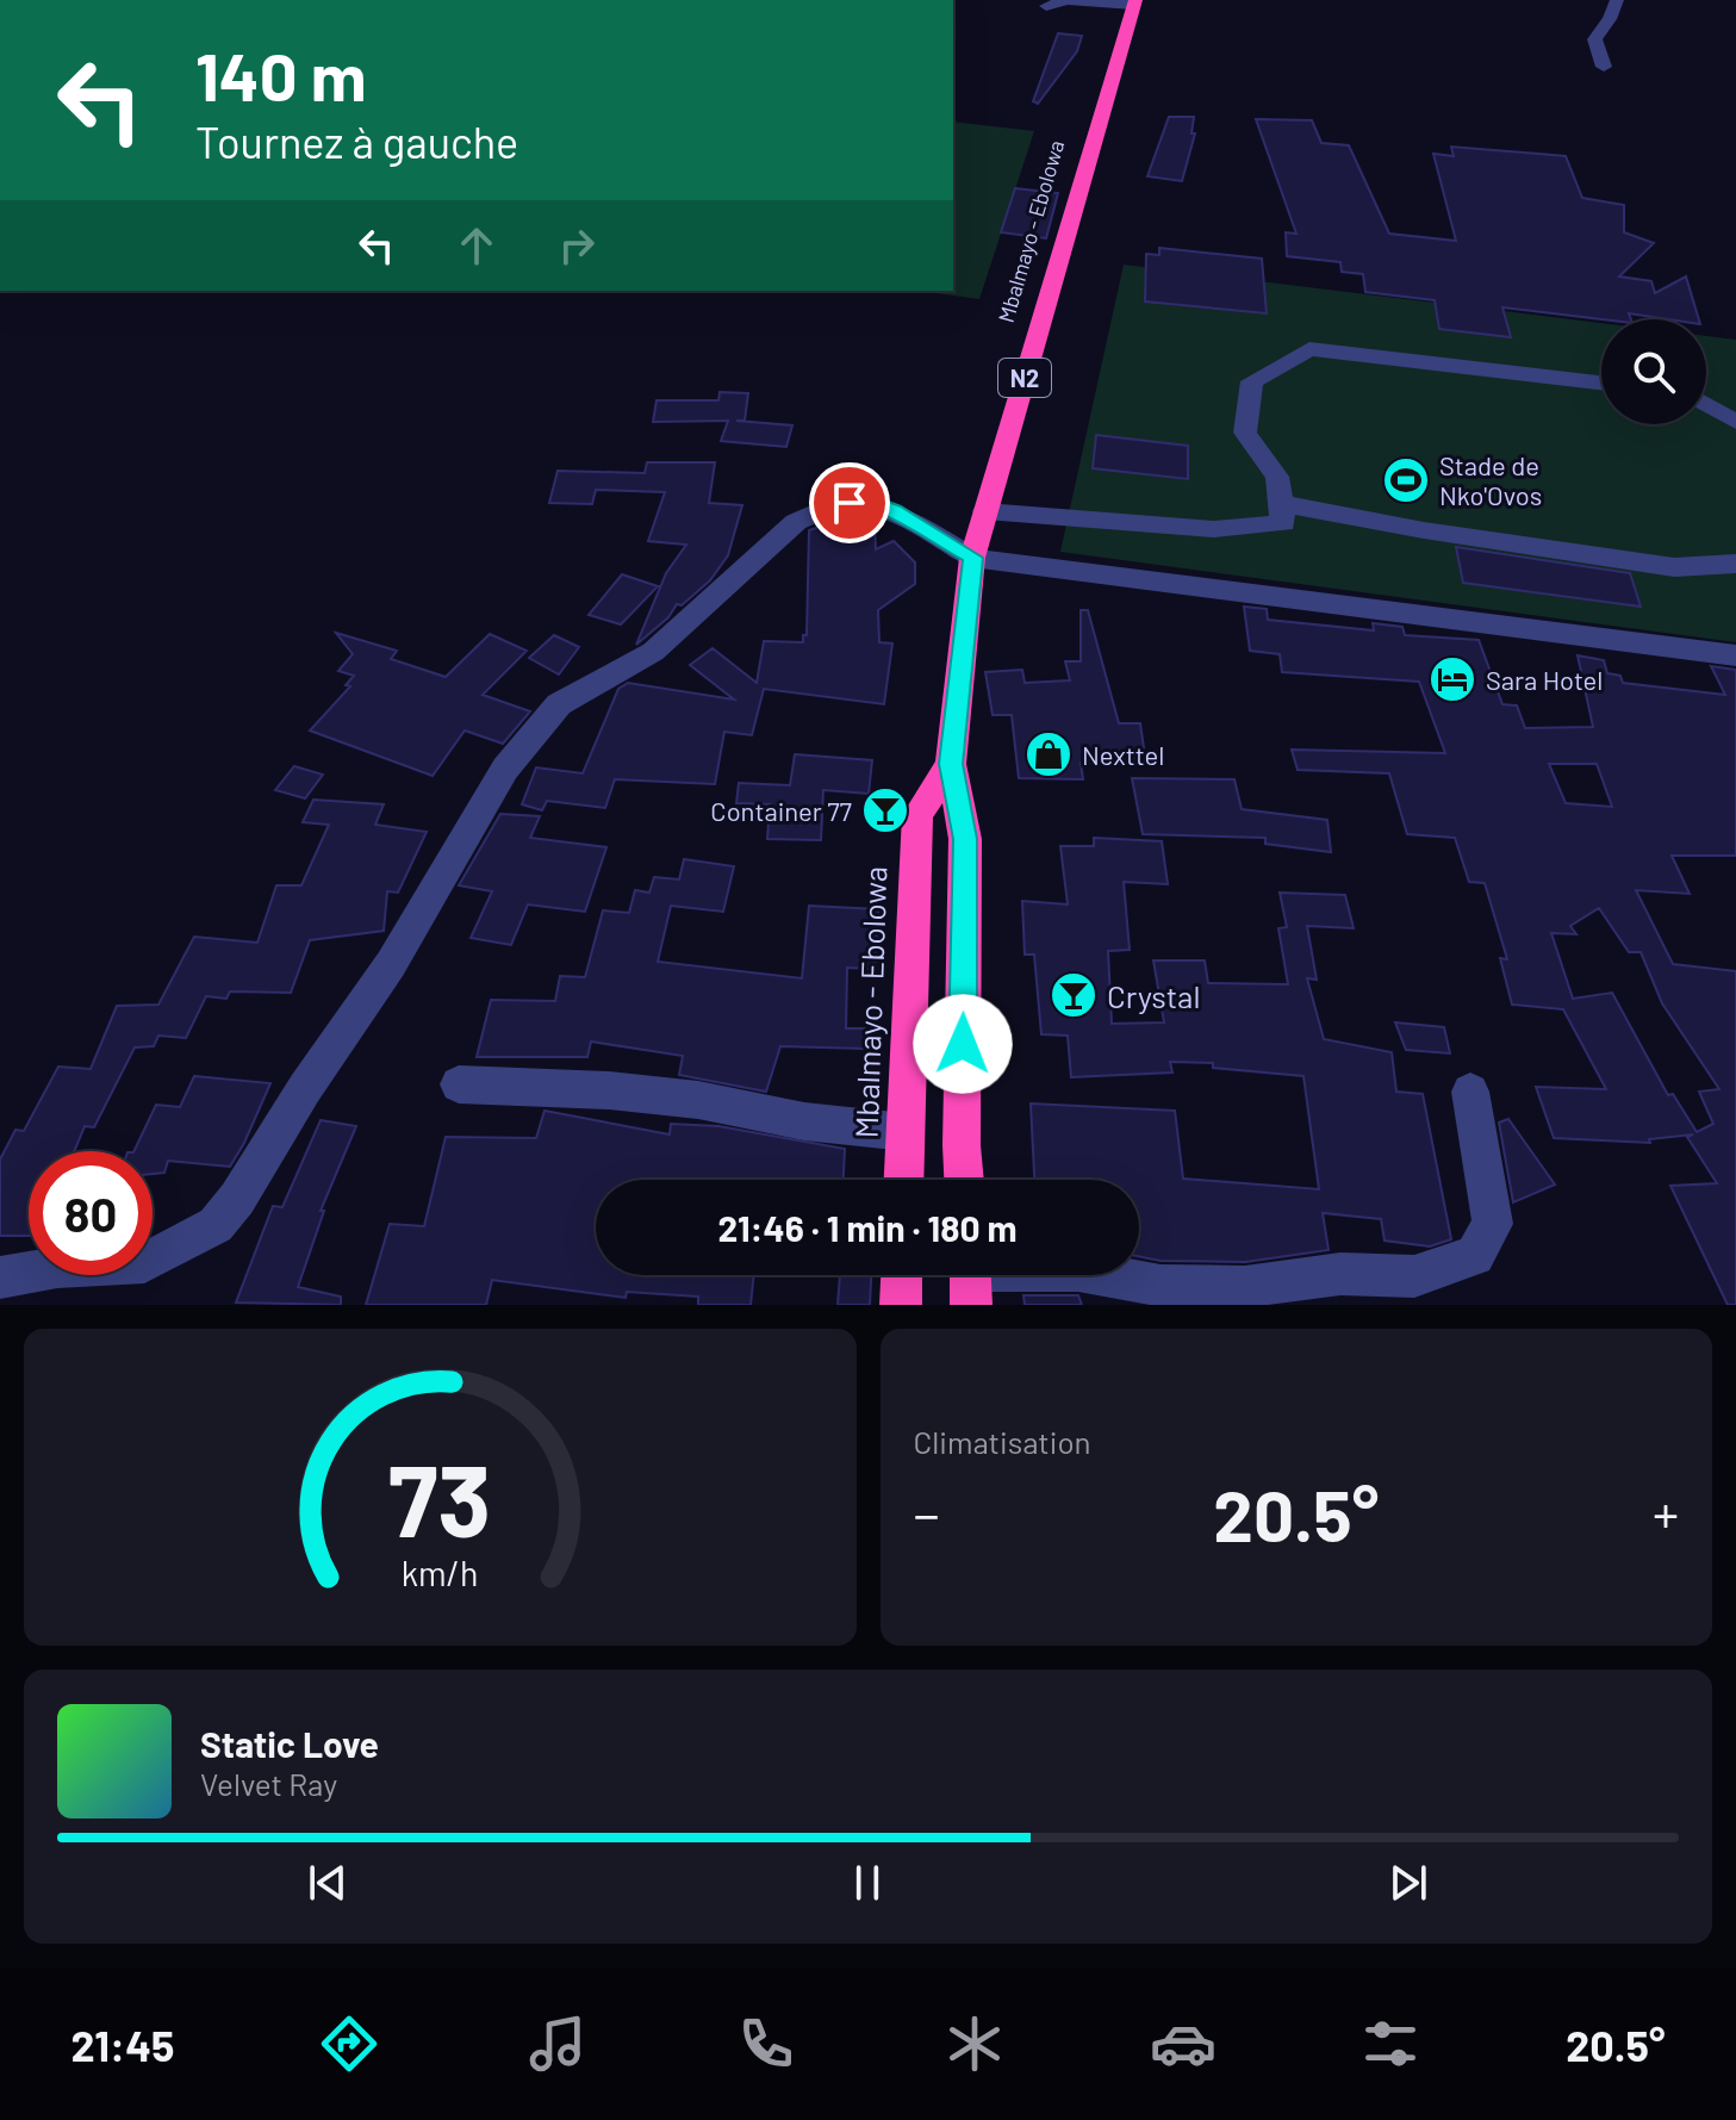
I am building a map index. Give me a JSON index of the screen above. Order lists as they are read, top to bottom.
{
  "streets": {
    "highway": ["Mbalmayo - Ebolowa", "N2"]
  },
  "places": {
    "sports": ["Stade de Nko'Ovos"],
    "hotel": ["Sara Hotel"],
    "shop": ["Nexttel"],
    "bar": ["Container 77", "Crystal"]
  },
  "page": {
    "turn": ["140 m", "Tournez à gauche"],
    "limit": "80",
    "trip": "21:46 · 1 min · 180 m",
    "tile": "Climatisation",
    "heat": ["−", "20.5°", "+"],
    "song": ["Static Love", "Velvet Ray"],
    "tabs": ["21:45", "20.5°"],
    "gauge": ["73", "km/h"]
  }
}
